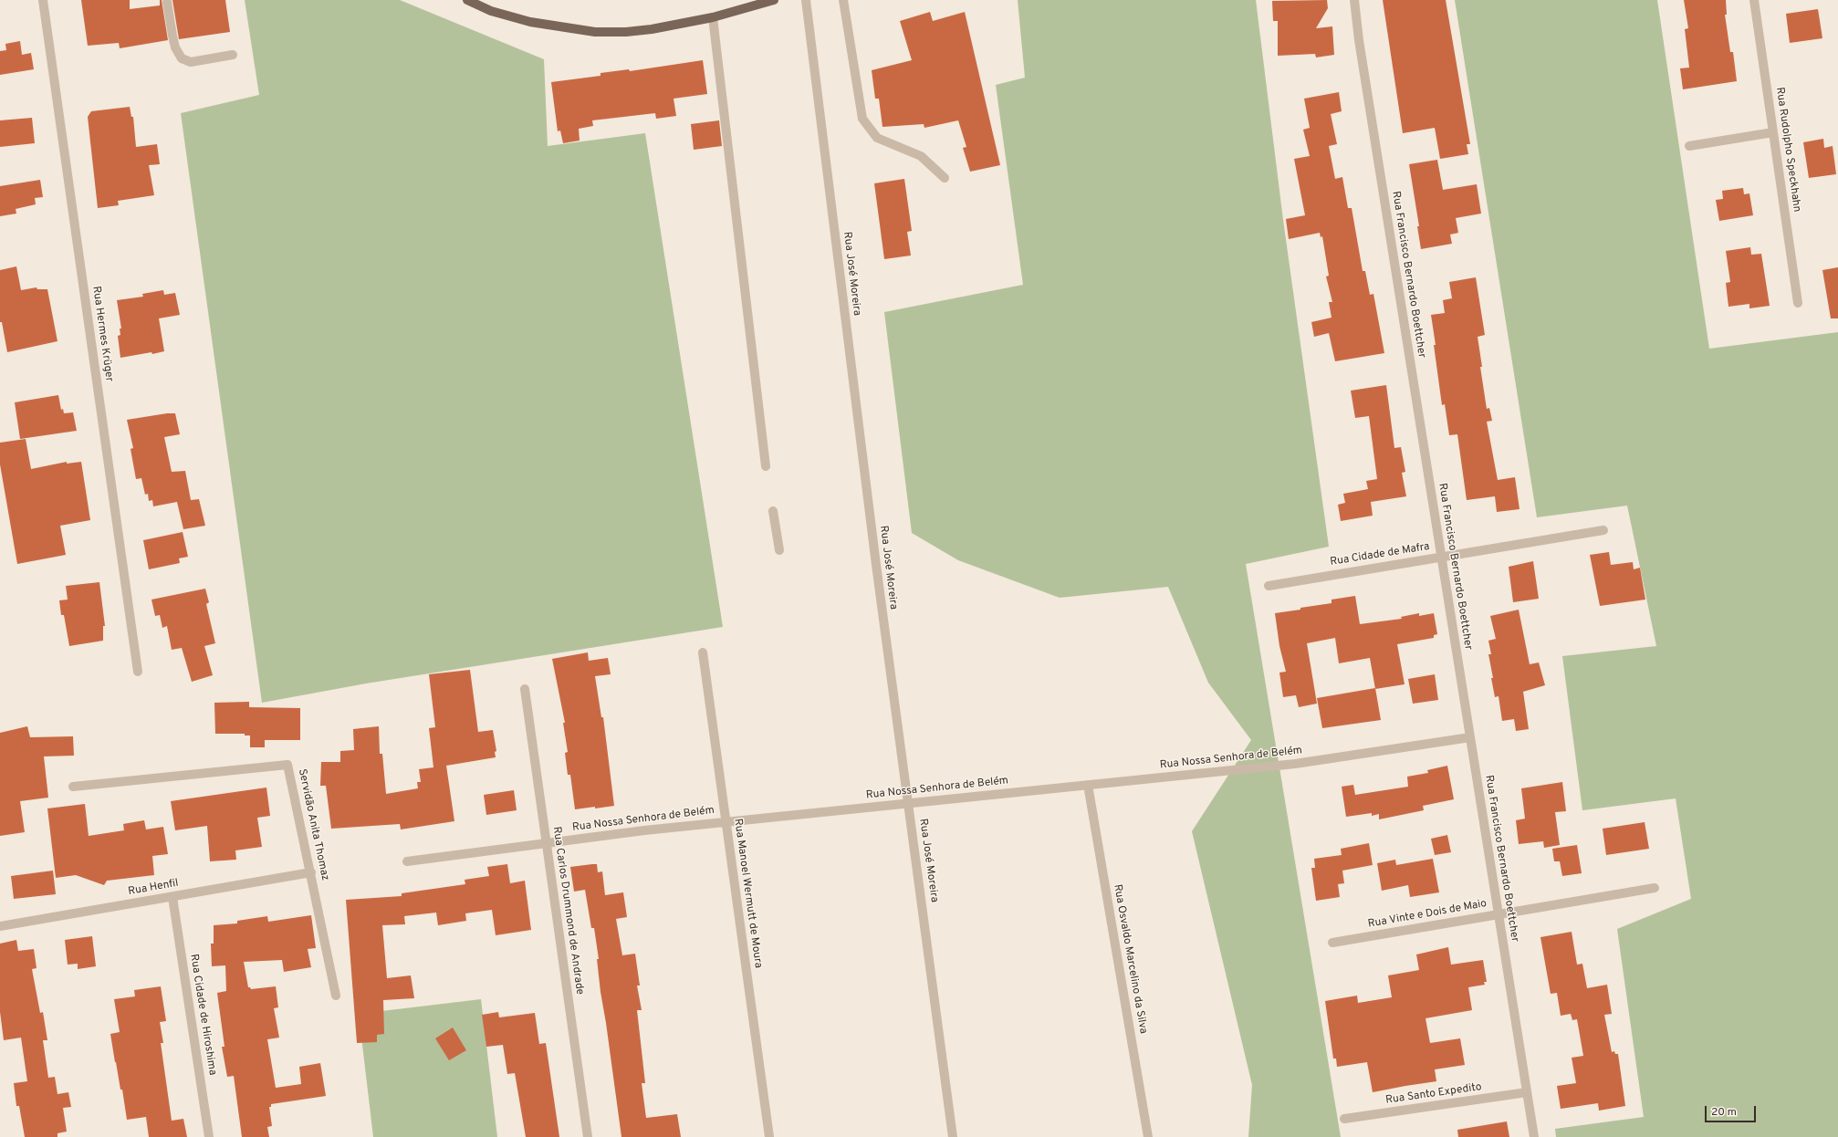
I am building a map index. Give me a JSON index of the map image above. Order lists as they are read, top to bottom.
{
  "streets": {
    "street": [
      "Rua Rudolpho Speckhahn",
      "Rua José Moreira",
      "Rua Francisco Bernardo Boettcher",
      "Rua Hermes Krüger",
      "Rua Cidade de Mafra",
      "Rua Nossa Senhora de Belém",
      "Servidão Anita Thomaz",
      "Rua Henfil",
      "Rua Manoel Wermutt de Moura",
      "Rua Carlos Drummond de Andrade",
      "Rua Vinte e Dois de Maio",
      "Rua Osvaldo Marcelino da Silva",
      "Rua Cidade de Hiroshima",
      "Rua Santo Expedito"
    ]
  },
  "crossings": [
    ["Rua José Moreira", "Rua Nossa Senhora de Belém"],
    ["Rua Francisco Bernardo Boettcher", "Rua Cidade de Mafra"],
    ["Rua Francisco Bernardo Boettcher", "Rua Nossa Senhora de Belém"],
    ["Rua Francisco Bernardo Boettcher", "Rua Vinte e Dois de Maio"],
    ["Rua Francisco Bernardo Boettcher", "Rua Santo Expedito"],
    ["Rua Nossa Senhora de Belém", "Rua Manoel Wermutt de Moura"],
    ["Rua Nossa Senhora de Belém", "Rua Carlos Drummond de Andrade"],
    ["Rua Nossa Senhora de Belém", "Rua Osvaldo Marcelino da Silva"],
    ["Servidão Anita Thomaz", "Rua Henfil"],
    ["Rua Henfil", "Rua Cidade de Hiroshima"]
  ],
  "scale_bar": "20 m"
}
